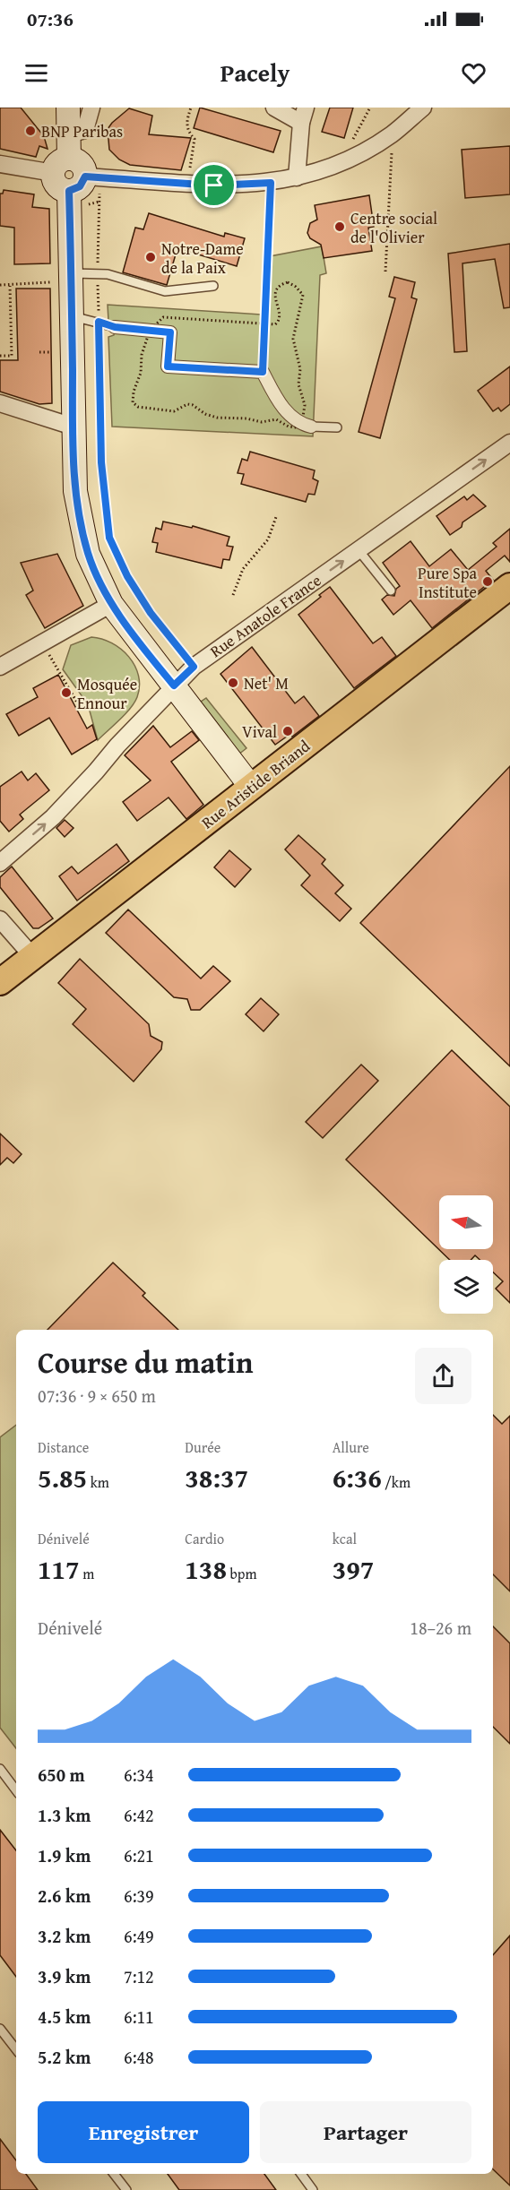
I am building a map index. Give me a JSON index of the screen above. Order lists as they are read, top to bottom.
{
  "streets": {
    "main road": ["Rue Aristide Briand"],
    "street": ["Rue Anatole France"]
  },
  "one_way": ["Rue Anatole France"],
  "places": [
    "BNP Paribas",
    "Centre social de l'Olivier",
    "Notre-Dame de la Paix",
    "Pure Spa Institute",
    "Net' M",
    "Mosquée Ennour",
    "Vival"
  ],
  "north": "left",
  "page": {
    "status": "07:36",
    "header": "Pacely",
    "heading": ["Course du matin", "07:36 · 9 × 650 m"],
    "stats": [
      ["Distance", "5.85 km"],
      ["Durée", "38:37"],
      ["Allure", "6:36 /km"],
      ["Dénivelé", "117 m"],
      ["Cardio", "138 bpm"],
      ["kcal", "397"]
    ],
    "chart": ["Dénivelé", "18–26 m"],
    "list": [
      {
        "name": "650 m",
        "note": "6:34"
      },
      {
        "name": "1.3 km",
        "note": "6:42"
      },
      {
        "name": "1.9 km",
        "note": "6:21"
      },
      {
        "name": "2.6 km",
        "note": "6:39"
      },
      {
        "name": "3.2 km",
        "note": "6:49"
      },
      {
        "name": "3.9 km",
        "note": "7:12"
      },
      {
        "name": "4.5 km",
        "note": "6:11"
      },
      {
        "name": "5.2 km",
        "note": "6:48"
      }
    ],
    "buttons": ["Enregistrer", "Partager"]
  }
}
